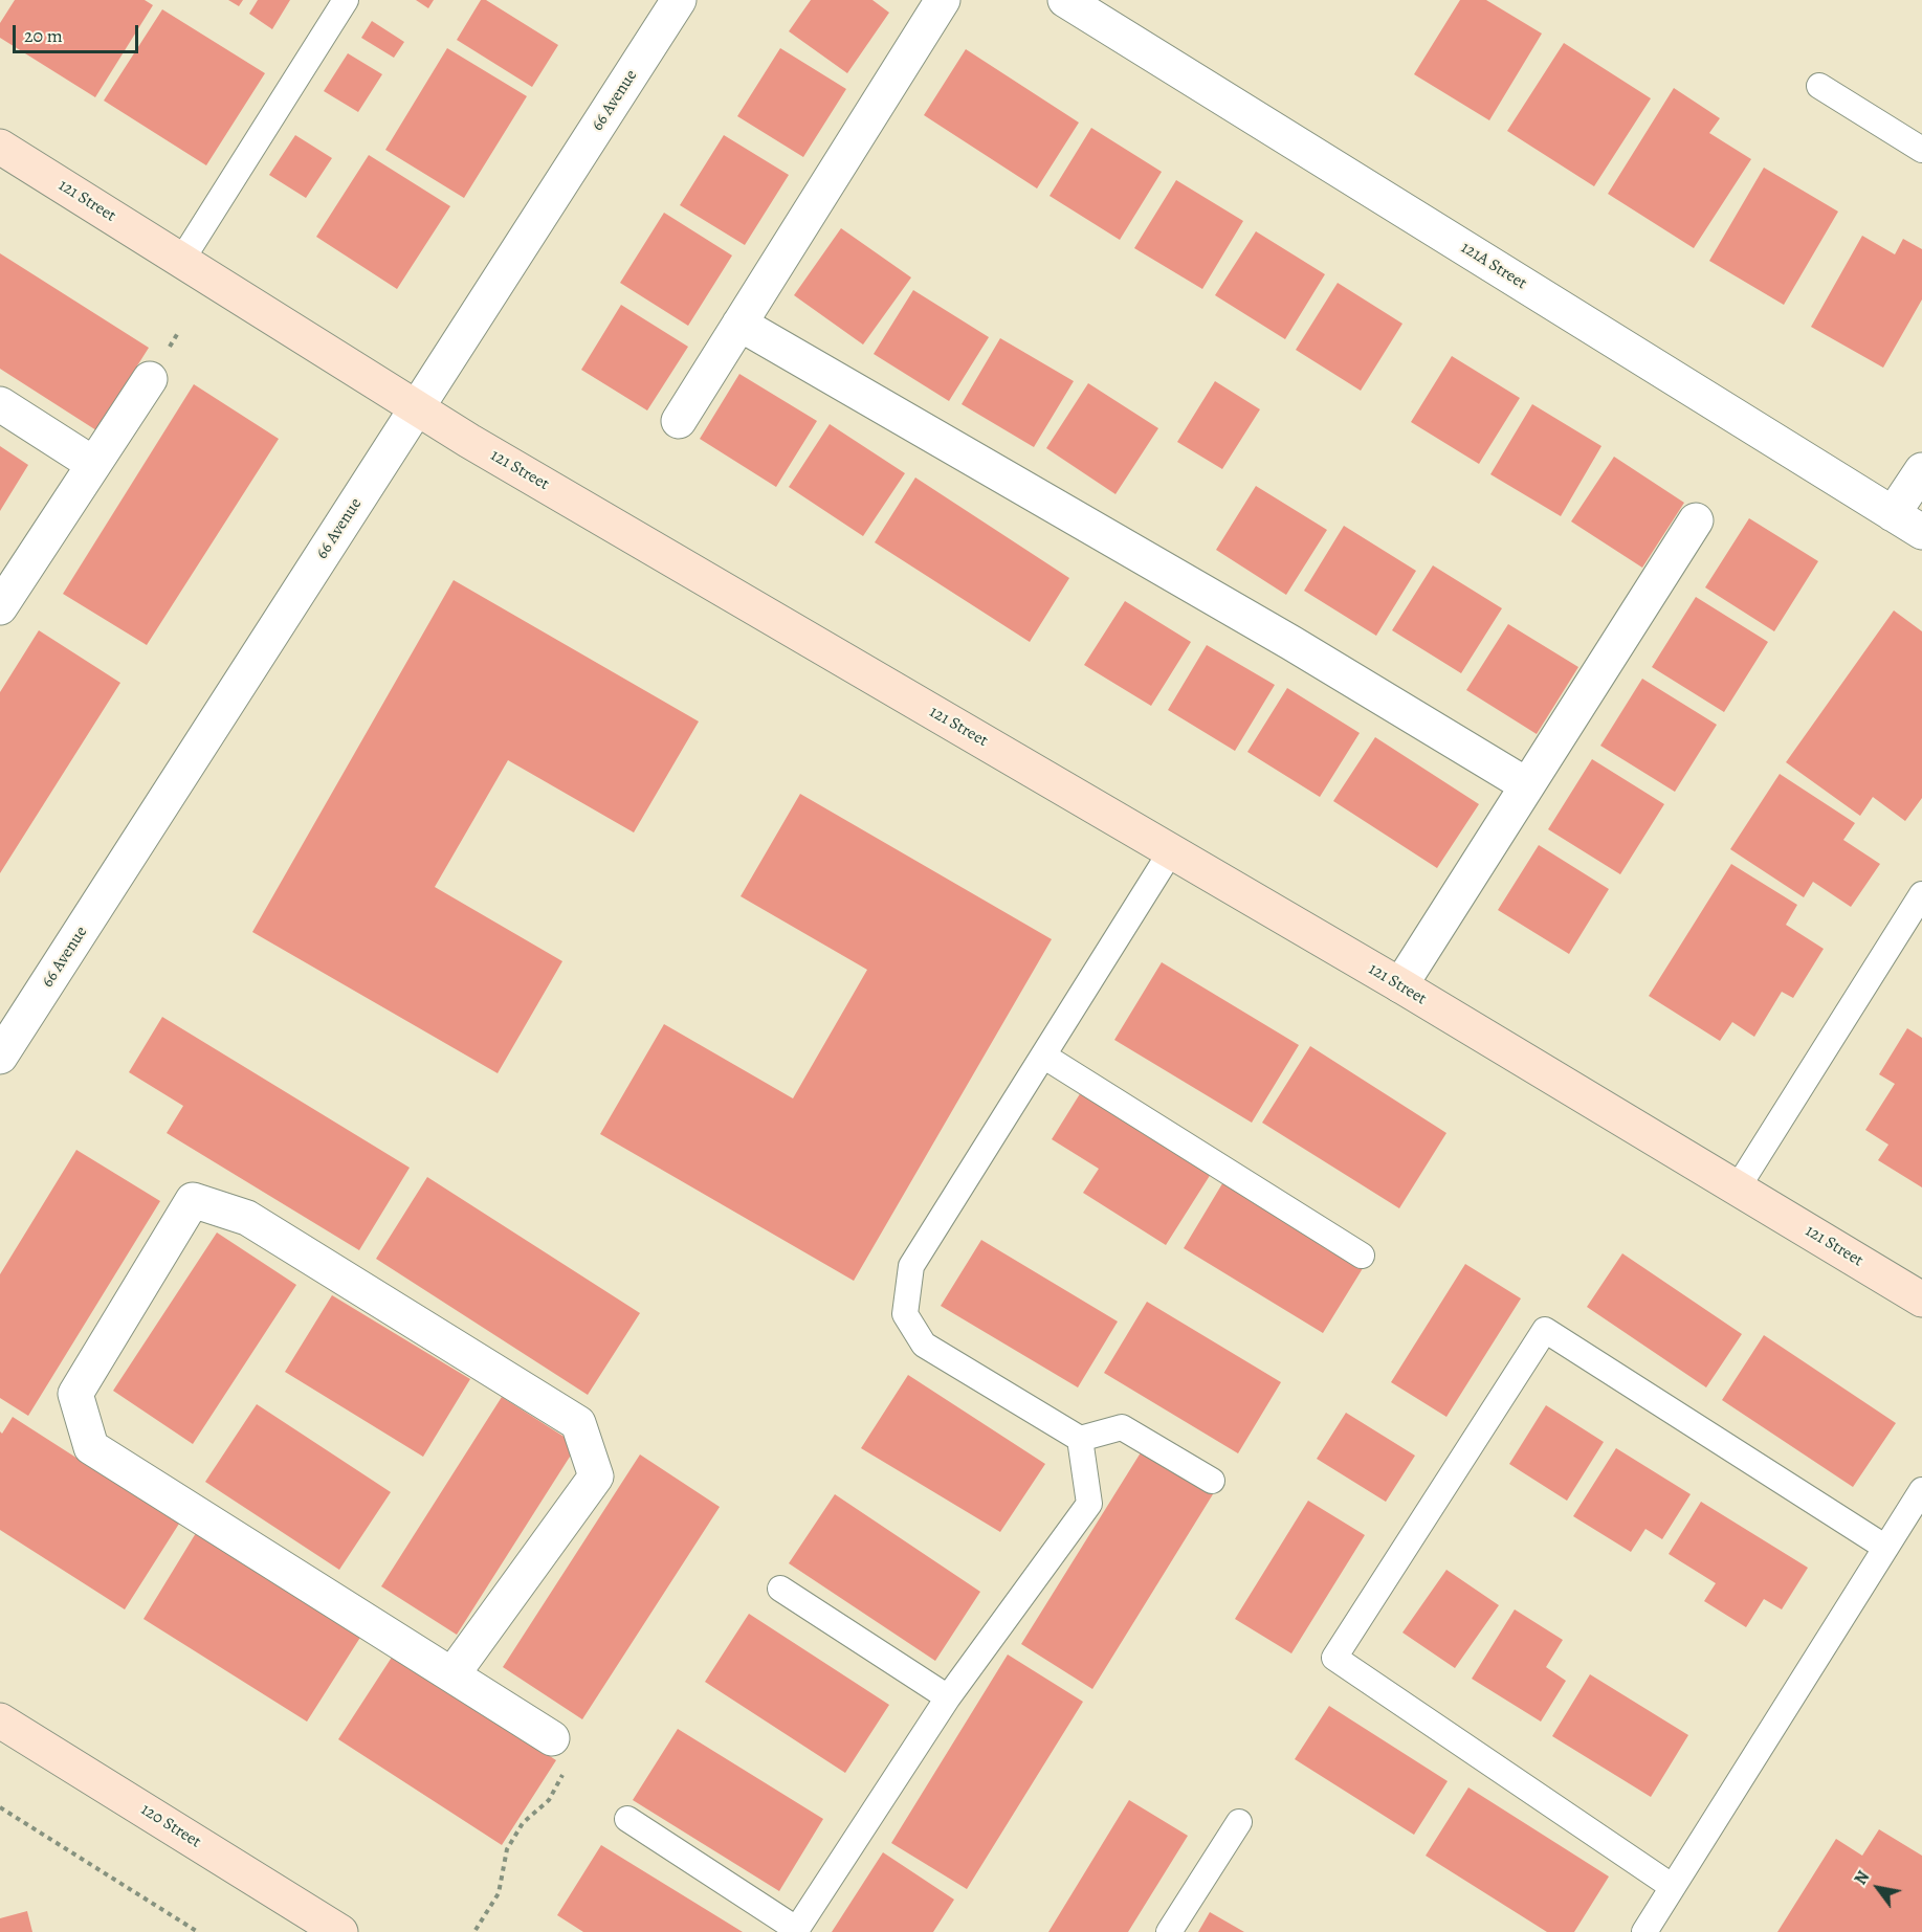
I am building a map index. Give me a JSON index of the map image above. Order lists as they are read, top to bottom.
{
  "streets": {
    "street": [
      "66 Avenue",
      "121 Street",
      "121A Street",
      "120 Street"
    ]
  },
  "crossings": [
    ["66 Avenue", "121 Street"]
  ],
  "scale_bar": "20 m",
  "north": "top left"
}
